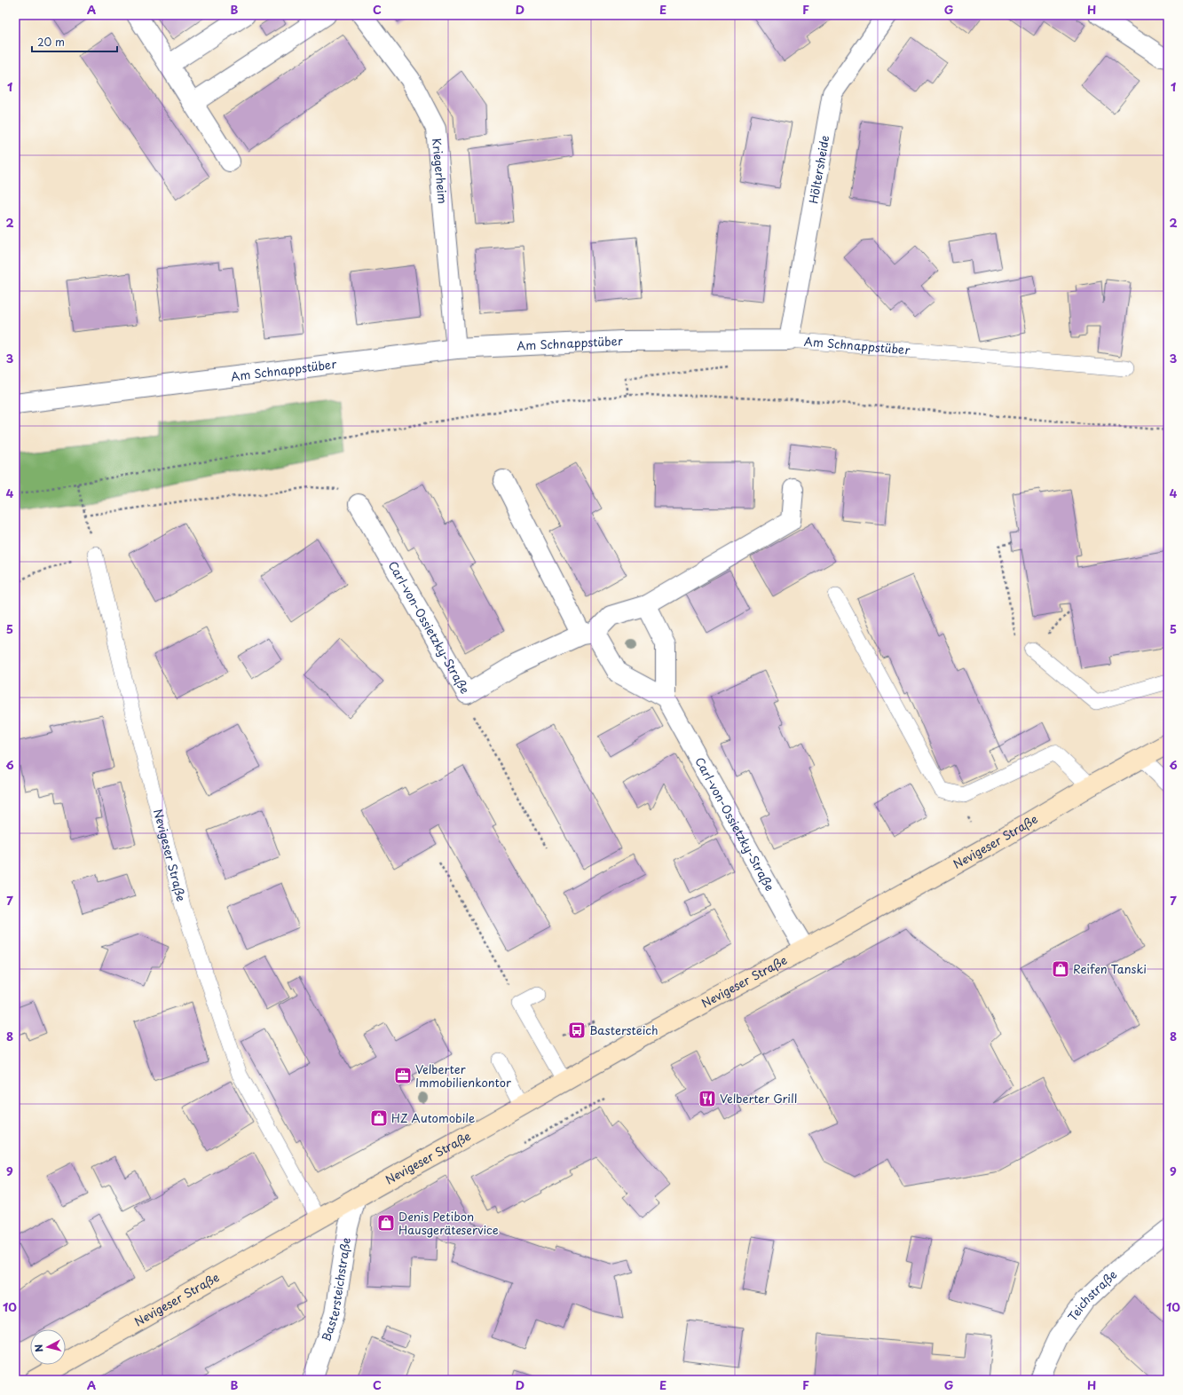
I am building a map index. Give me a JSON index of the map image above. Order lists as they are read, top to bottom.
{
  "streets": {
    "main road": ["Nevigeser Straße"],
    "street": [
      "Höltersheide",
      "Kriegerheim",
      "Am Schnappstüber",
      "Carl-von-Ossietzky-Straße",
      "Bastersteichstraße",
      "Teichstraße"
    ]
  },
  "crossings": [
    ["Höltersheide", "Am Schnappstüber"],
    ["Kriegerheim", "Am Schnappstüber"],
    ["Carl-von-Ossietzky-Straße", "Nevigeser Straße"],
    ["Nevigeser Straße", "Bastersteichstraße"]
  ],
  "places": {
    "shop": ["Reifen Tanski", "HZ Automobile", "Denis Petibon Hausgeräteservice"],
    "bus stop": ["Bastersteich"],
    "office": ["Velberter Immobilienkontor"],
    "restaurant": ["Velberter Grill"]
  },
  "scale_bar": "20 m",
  "north": "left",
  "grid": {
    "columns": [
      "A",
      "B",
      "C",
      "D",
      "E",
      "F",
      "G",
      "H"
    ],
    "rows": [
      "1",
      "2",
      "3",
      "4",
      "5",
      "6",
      "7",
      "8",
      "9",
      "10"
    ]
  }
}
